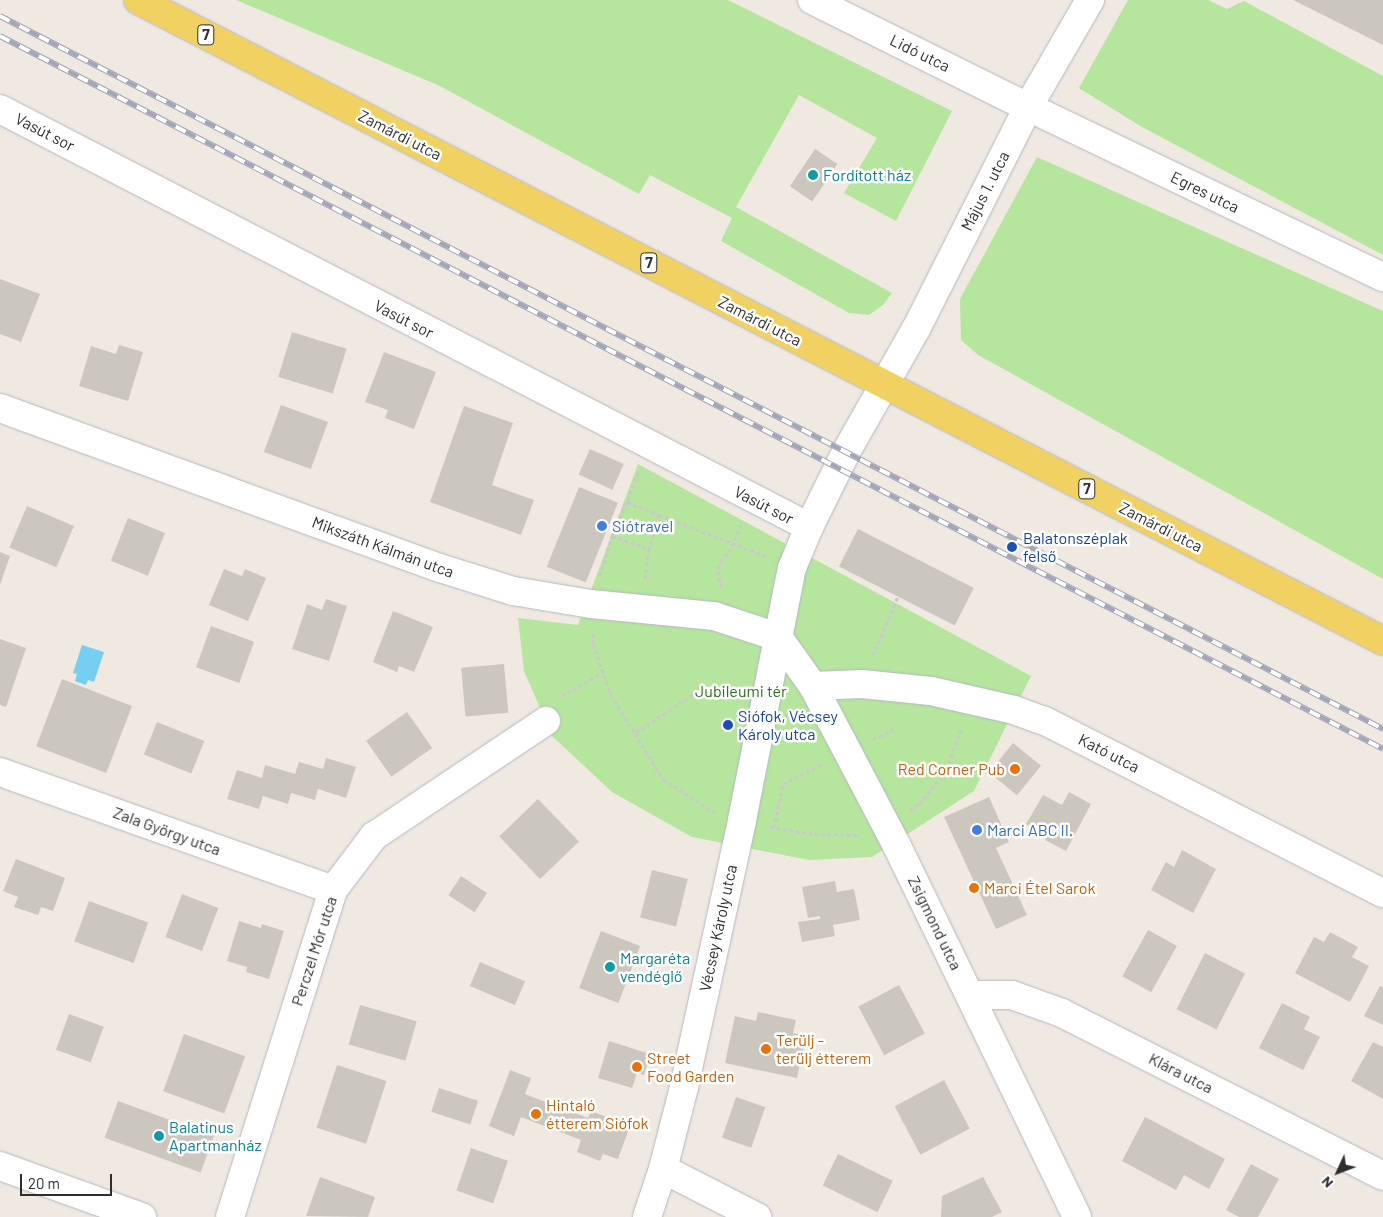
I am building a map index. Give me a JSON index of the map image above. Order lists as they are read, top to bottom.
{
  "streets": {
    "main road": ["7", "Zamárdi utca"],
    "street": [
      "Lidó utca",
      "Vasút sor",
      "Május 1. utca",
      "Egres utca",
      "Mikszáth Kálmán utca",
      "Kató utca",
      "Zala György utca",
      "Zsigmond utca",
      "Vécsey Károly utca",
      "Perczel Mór utca",
      "Klára utca"
    ]
  },
  "crossings": [
    ["Lidó utca", "Május 1. utca"],
    ["Lidó utca", "Egres utca"],
    ["Zamárdi utca", "Május 1. utca"],
    ["Május 1. utca", "Egres utca"],
    ["Mikszáth Kálmán utca", "Zsigmond utca"],
    ["Mikszáth Kálmán utca", "Vécsey Károly utca"],
    ["Kató utca", "Zsigmond utca"],
    ["Zala György utca", "Perczel Mór utca"],
    ["Zsigmond utca", "Vécsey Károly utca"],
    ["Zsigmond utca", "Klára utca"]
  ],
  "parks": ["Jubileumi tér"],
  "places": [
    "Fordított ház",
    "Siótravel",
    "Balatonszéplak felső",
    "Siófok, Vécsey Károly utca",
    "Red Corner Pub",
    "Marci ABC II.",
    "Marci Étel Sarok",
    "Margaréta vendéglő",
    "Terülj - terülj étterem",
    "Street Food Garden",
    "Hintaló étterem Siófok",
    "Balatinus Apartmanház"
  ],
  "scale_bar": "20 m",
  "north": "bottom left"
}
